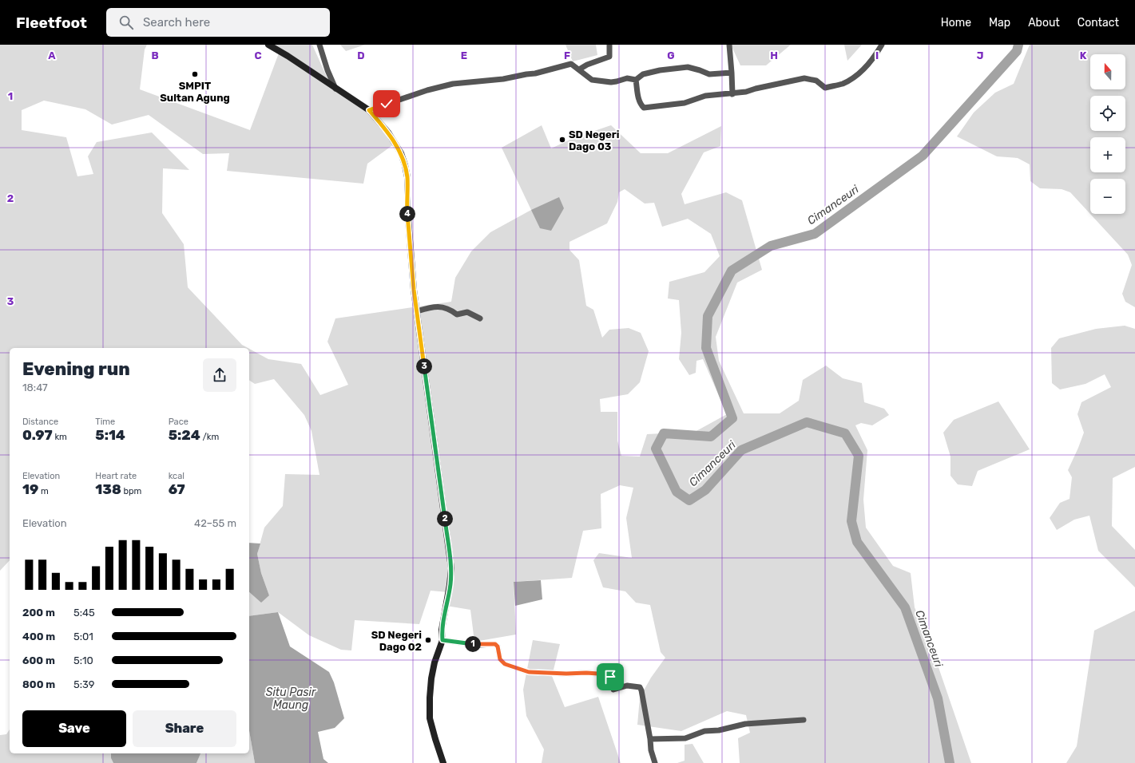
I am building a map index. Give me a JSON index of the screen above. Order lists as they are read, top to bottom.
{
  "water": ["Cimanceuri", "Situ Pasir Maung"],
  "places": ["SMPIT Sultan Agung", "SD Negeri Dago 03", "SD Negeri Dago 02"],
  "north": "top",
  "page": {
    "header": "Fleetfoot",
    "search": "Search here",
    "nav": [
      "Home",
      "Map",
      "About",
      "Contact"
    ],
    "map_buttons": ["+", "−"],
    "pins": [
      "4",
      "3",
      "2",
      "1"
    ],
    "heading": ["Evening run", "18:47"],
    "stats": [
      ["Distance", "0.97 km"],
      ["Time", "5:14"],
      ["Pace", "5:24 /km"],
      ["Elevation", "19 m"],
      ["Heart rate", "138 bpm"],
      ["kcal", "67"]
    ],
    "chart": ["Elevation", "42–55 m"],
    "list": [
      {
        "name": "200 m",
        "note": "5:45"
      },
      {
        "name": "400 m",
        "note": "5:01"
      },
      {
        "name": "600 m",
        "note": "5:10"
      },
      {
        "name": "800 m",
        "note": "5:39"
      }
    ],
    "buttons": ["Save", "Share"]
  },
  "grid": {
    "columns": [
      "A",
      "B",
      "C",
      "D",
      "E",
      "F",
      "G",
      "H",
      "I",
      "J",
      "K"
    ],
    "rows": ["1", "2", "3"]
  }
}
